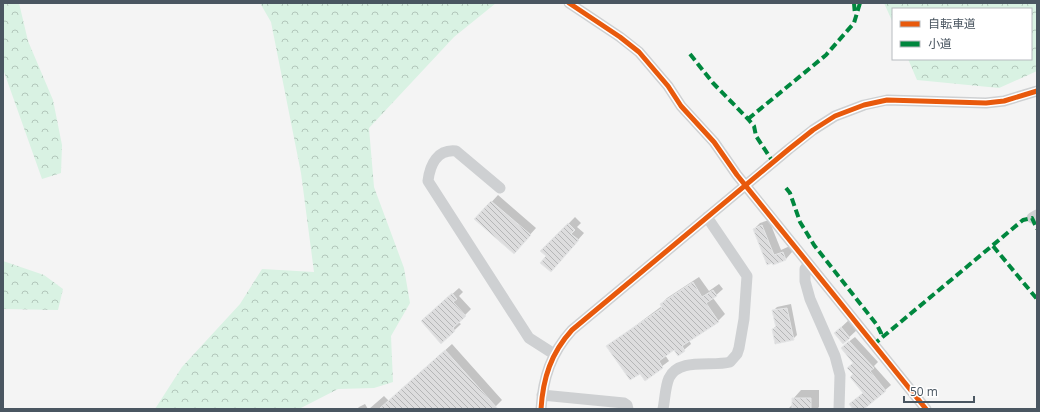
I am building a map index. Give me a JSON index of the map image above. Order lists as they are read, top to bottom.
{
  "legend": ["自転車道", "小道"],
  "scale_bar": "50 m"
}
